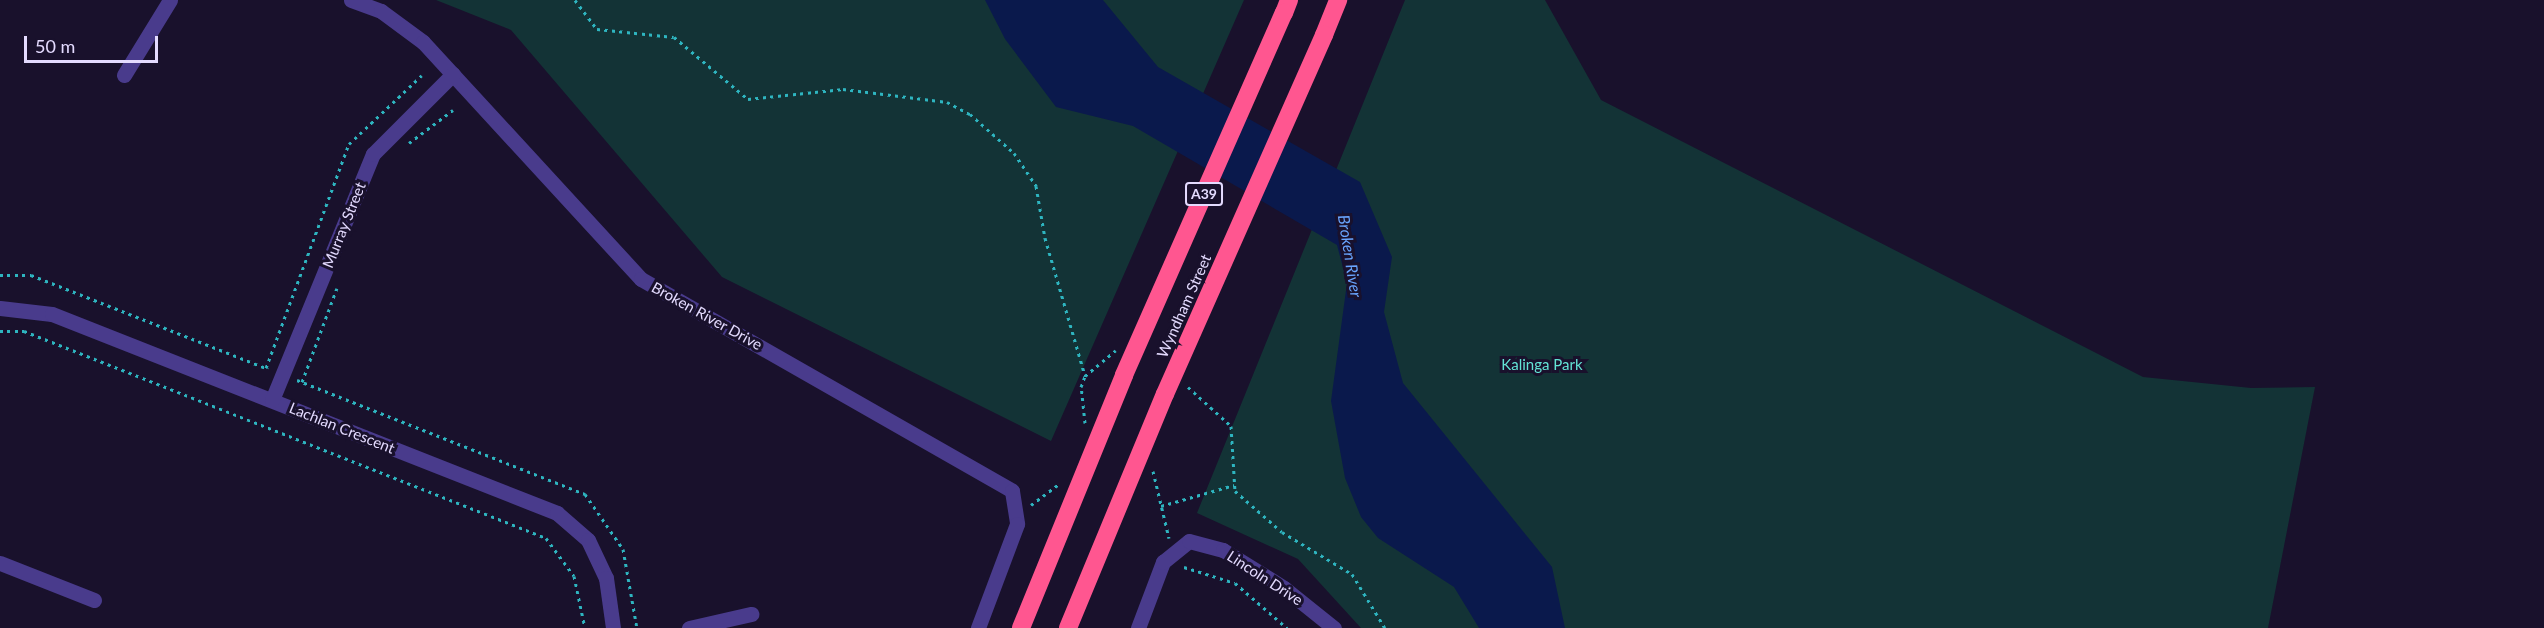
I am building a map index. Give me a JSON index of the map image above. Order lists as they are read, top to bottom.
{
  "streets": {
    "highway": ["A39", "Wyndham Street"],
    "street": [
      "Murray Street",
      "Broken River Drive",
      "Lachlan Crescent",
      "Lincoln Drive"
    ]
  },
  "crossings": [
    ["Murray Street", "Broken River Drive"],
    ["Murray Street", "Lachlan Crescent"]
  ],
  "water": ["Broken River"],
  "parks": ["Kalinga Park"],
  "scale_bar": "50 m"
}
